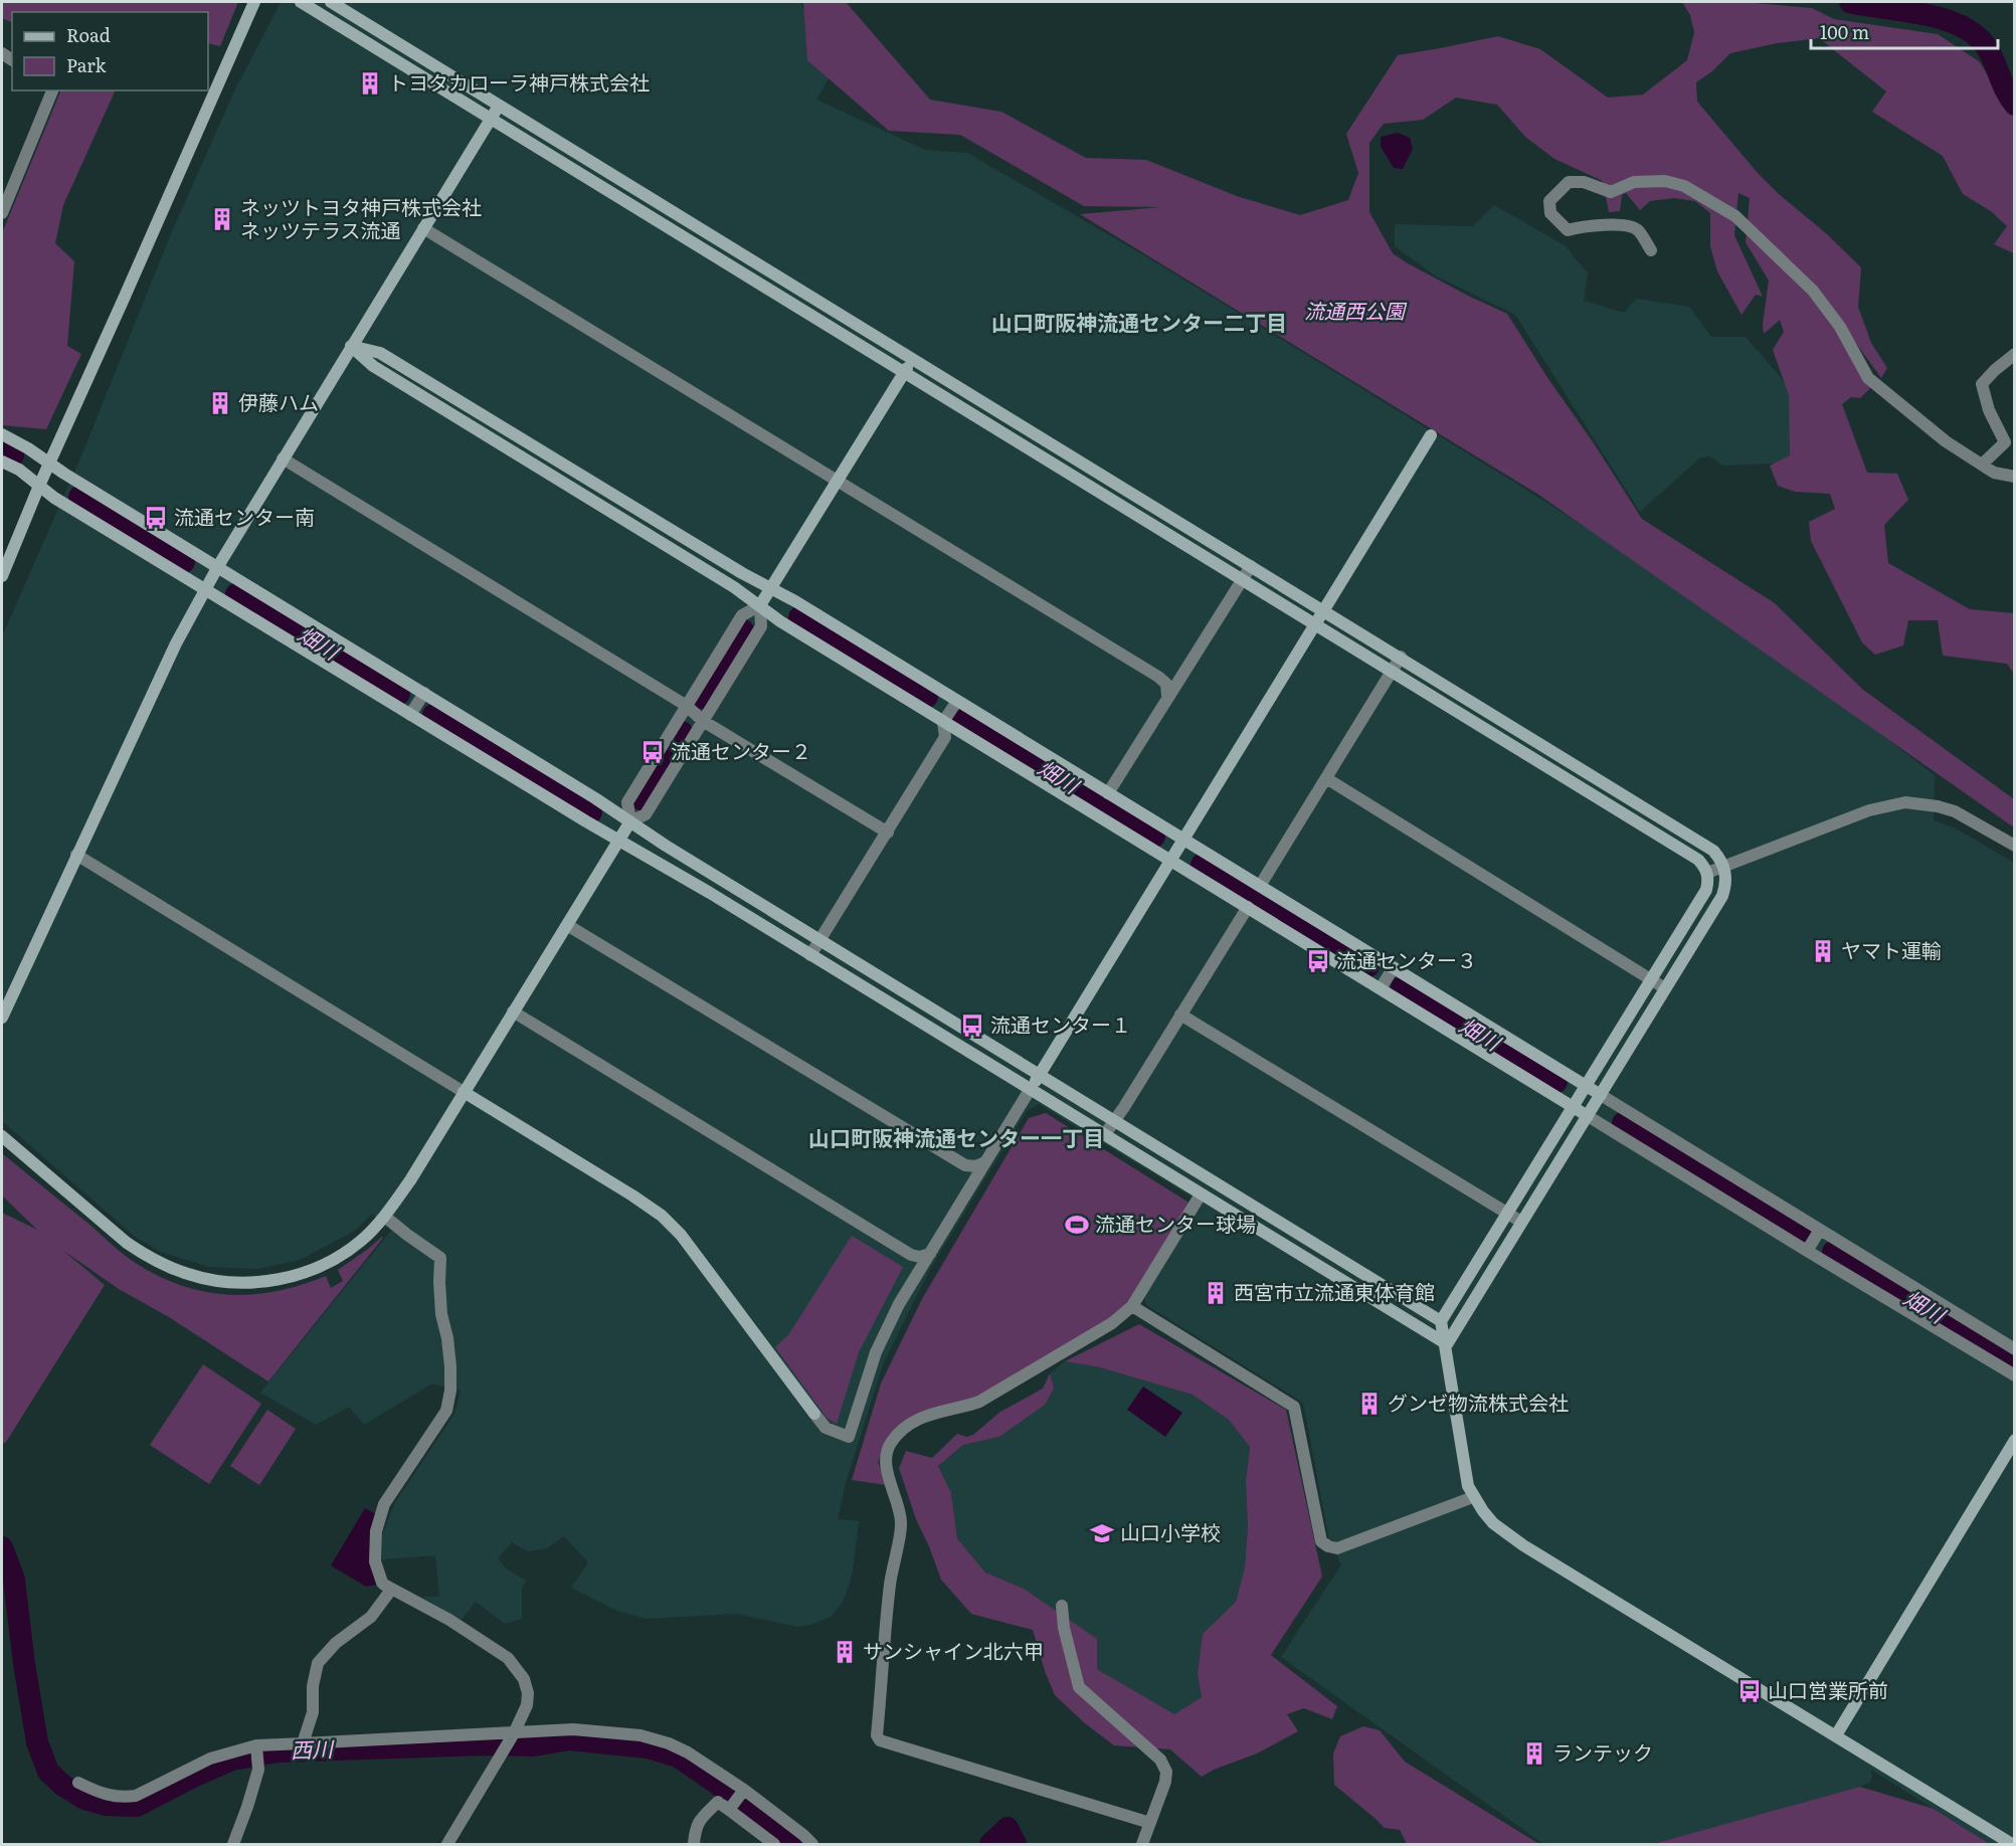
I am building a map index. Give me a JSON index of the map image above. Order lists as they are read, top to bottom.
{
  "districts": ["山口町阪神流通センター二丁目", "山口町阪神流通センター一丁目"],
  "water": ["畑川", "西川"],
  "parks": ["流通西公園"],
  "places": {
    "building": [
      "トヨタカローラ神戸株式会社",
      "ネッツトヨタ神戸株式会社 ネッツテラス流通",
      "伊藤ハム",
      "ヤマト運輸",
      "西宮市立流通東体育館",
      "グンゼ物流株式会社",
      "サンシャイン北六甲",
      "ランテック"
    ],
    "bus stop": [
      "流通センター南",
      "流通センター２",
      "流通センター３",
      "流通センター１",
      "山口営業所前"
    ],
    "sports": ["流通センター球場"],
    "school or university": ["山口小学校"]
  },
  "legend": ["Road", "Park"],
  "scale_bar": "100 m"
}
